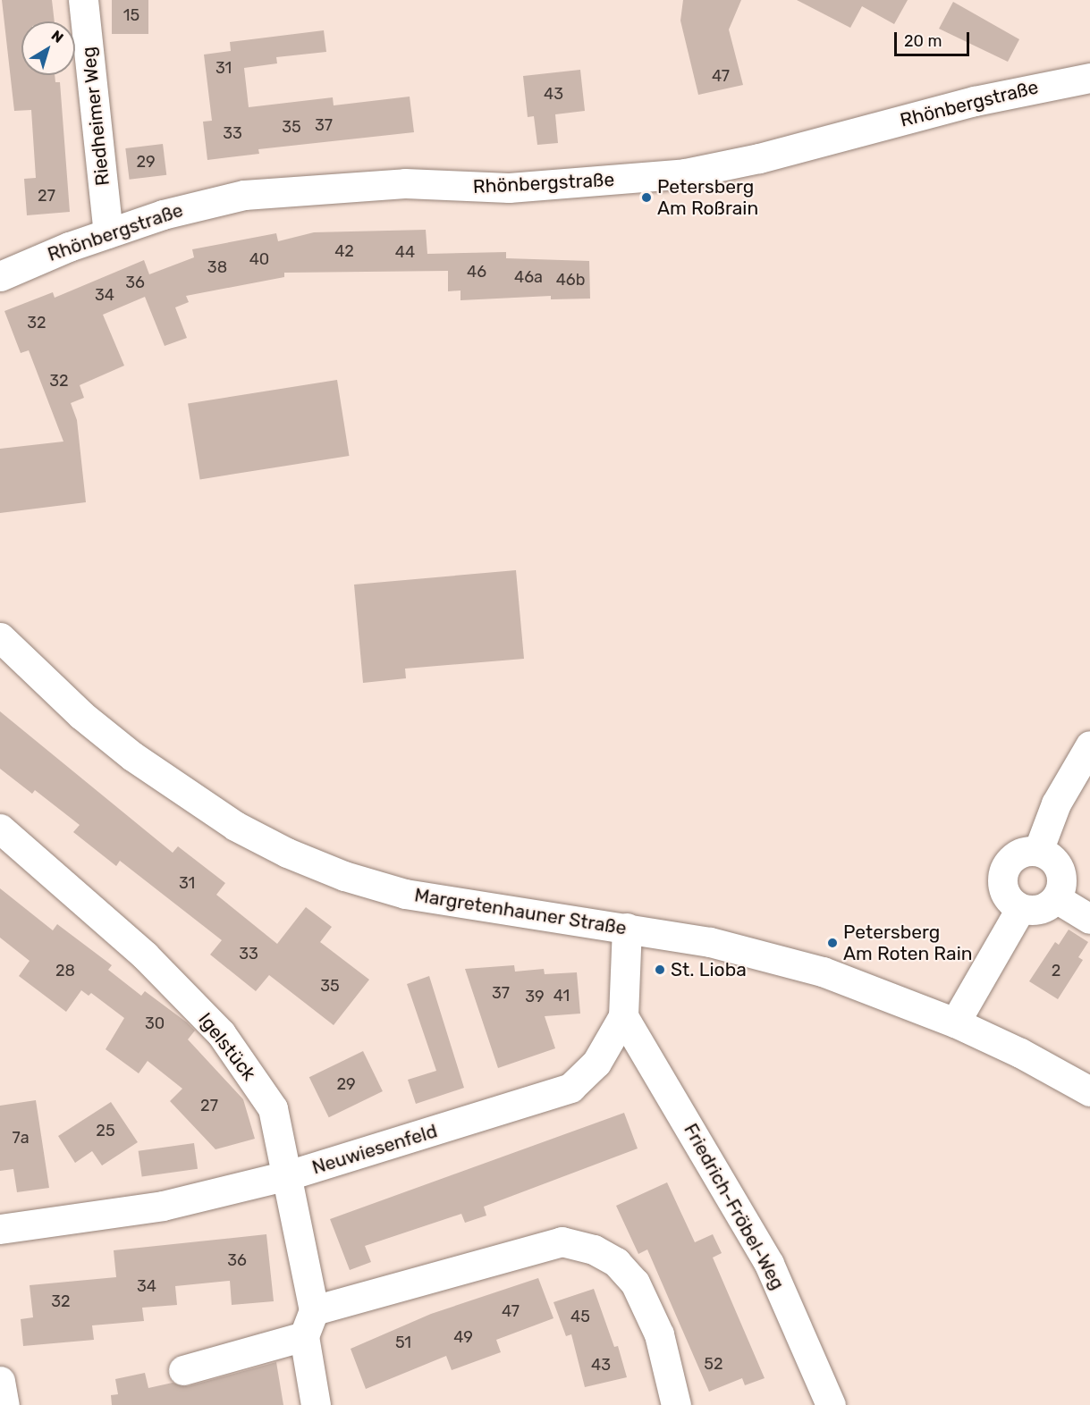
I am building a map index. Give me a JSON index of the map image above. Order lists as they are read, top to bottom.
{
  "streets": {
    "street": [
      "Rhönbergstraße",
      "Riedheimer Weg",
      "Margretenhauner Straße",
      "Igelstück",
      "Neuwiesenfeld",
      "Friedrich-Fröbel-Weg"
    ]
  },
  "crossings": [
    ["Rhönbergstraße", "Riedheimer Weg"],
    ["Margretenhauner Straße", "Neuwiesenfeld"],
    ["Igelstück", "Neuwiesenfeld"],
    ["Neuwiesenfeld", "Friedrich-Fröbel-Weg"]
  ],
  "places": ["Petersberg Am Roßrain", "Petersberg Am Roten Rain", "St. Lioba"],
  "house_numbers": [
    "15",
    "31",
    "47",
    "43",
    "37",
    "35",
    "33",
    "29",
    "27",
    "42",
    "44",
    "40",
    "38",
    "46",
    "46a",
    "46b",
    "36",
    "34",
    "32",
    "32",
    "31",
    "33",
    "28",
    "2",
    "35",
    "37",
    "41",
    "39",
    "30",
    "29",
    "27",
    "25",
    "7a",
    "36",
    "34",
    "32",
    "47",
    "45",
    "49",
    "51",
    "52",
    "43"
  ],
  "scale_bar": "20 m",
  "north": "top right"
}
